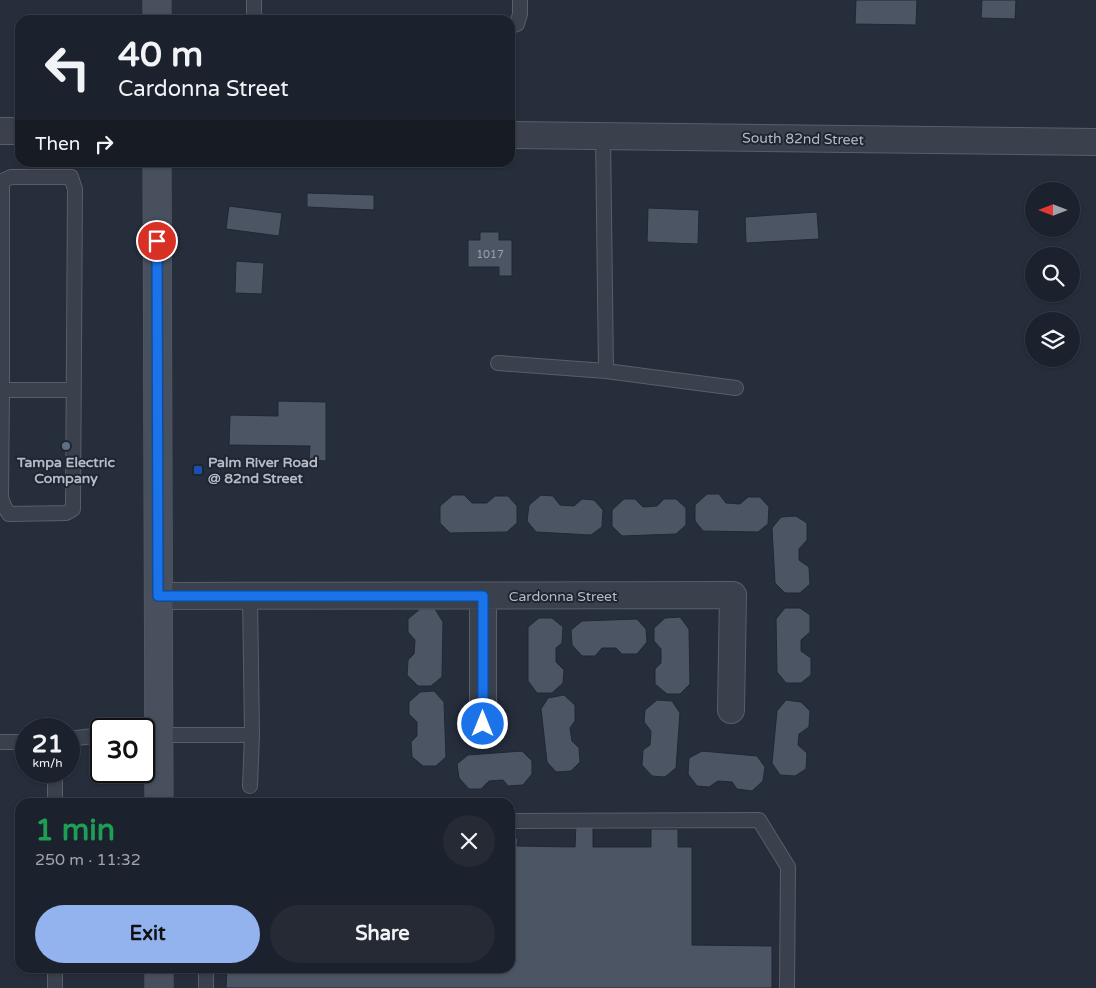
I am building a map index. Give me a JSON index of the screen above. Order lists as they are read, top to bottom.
{
  "streets": {
    "street": ["South 82nd Street", "Cardonna Street"]
  },
  "places": {
    "other": ["Tampa Electric Company"],
    "transit": ["Palm River Road @ 82nd Street"]
  },
  "house_numbers": ["1017"],
  "north": "left",
  "page": {
    "turn": ["40 m", "Cardonna Street"],
    "then": "Then",
    "speed": "21 km/h",
    "limit": "30",
    "heading": ["1 min", "250 m · 11:32"],
    "buttons": ["Exit", "Share"]
  }
}
